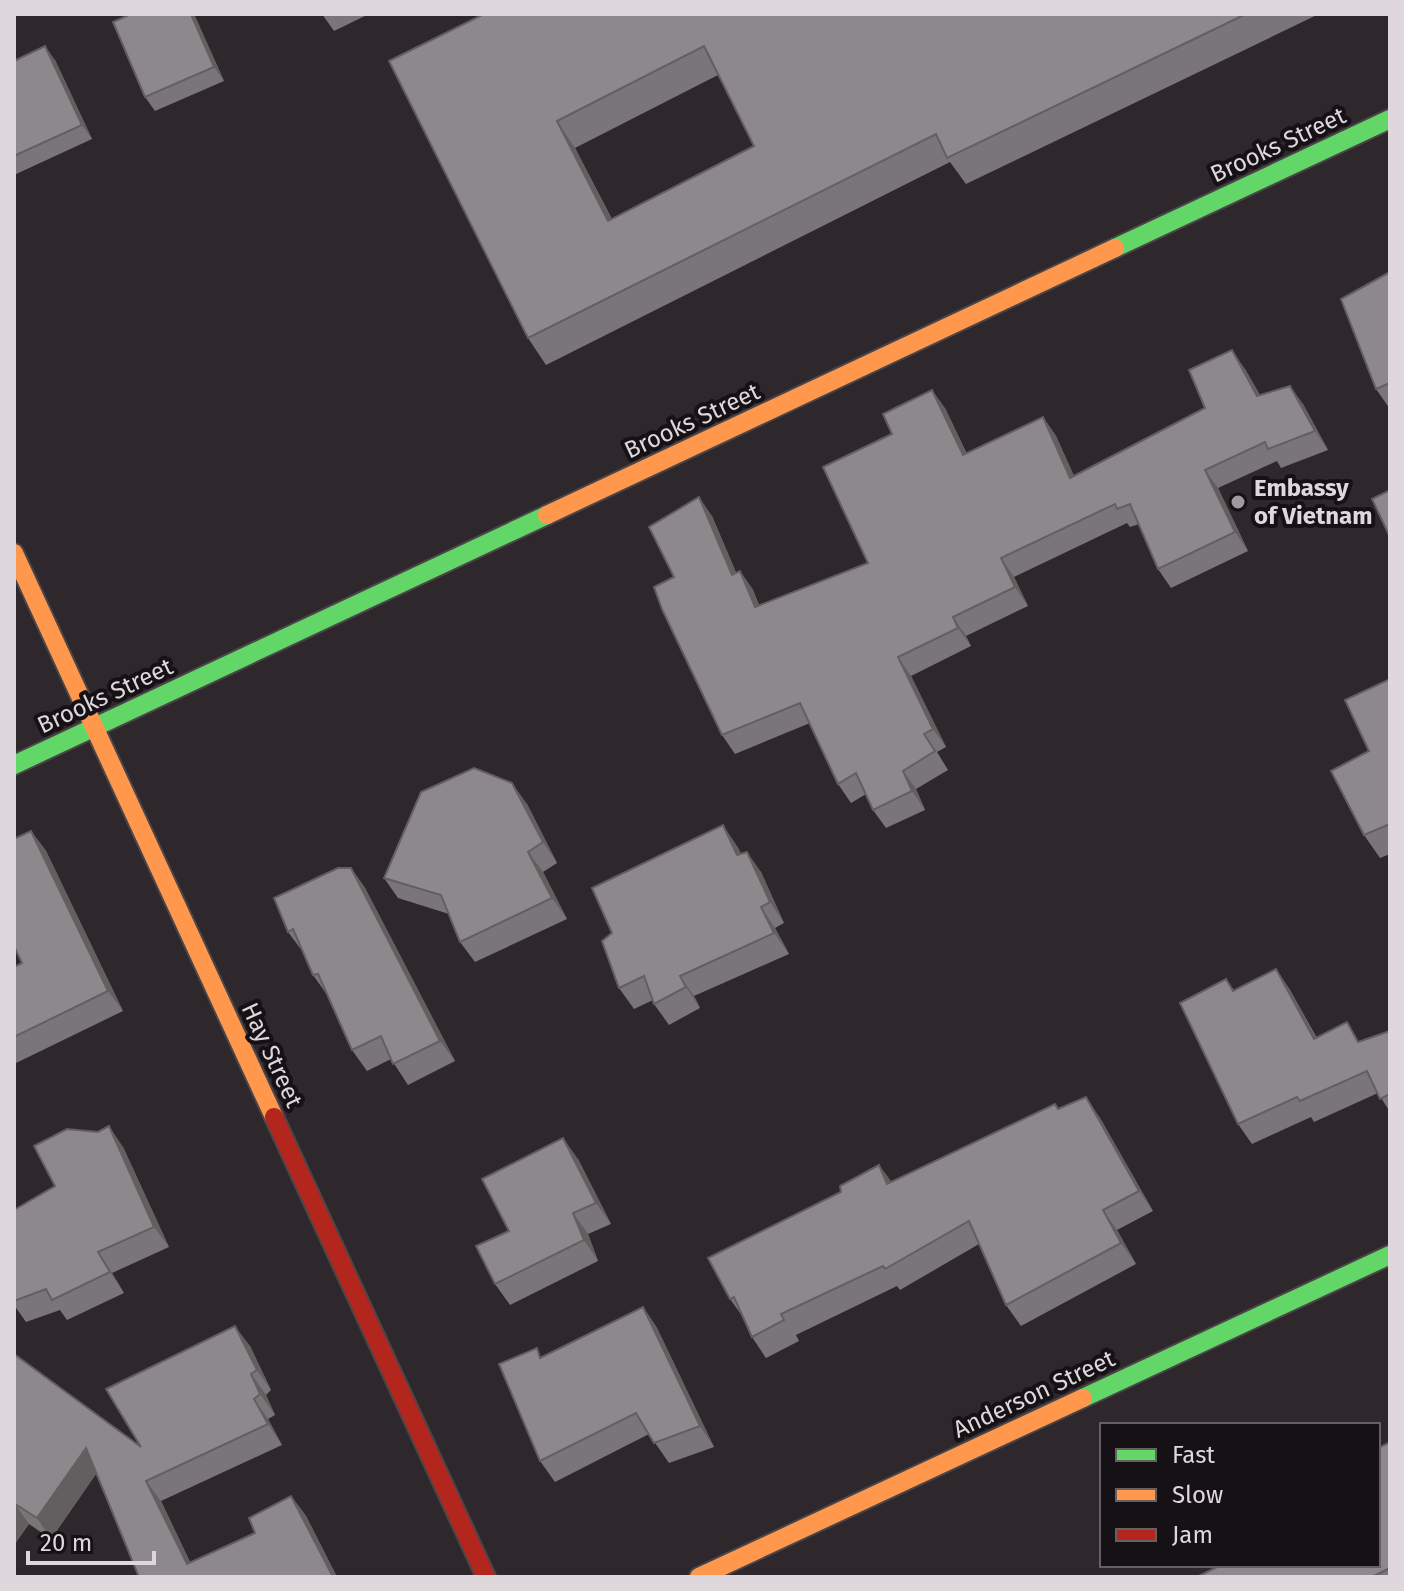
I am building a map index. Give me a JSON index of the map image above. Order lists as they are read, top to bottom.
{
  "streets": {
    "street": ["Brooks Street", "Hay Street", "Anderson Street"]
  },
  "crossings": [
    ["Brooks Street", "Hay Street"]
  ],
  "places": ["Embassy of Vietnam"],
  "legend": ["Fast", "Slow", "Jam"],
  "scale_bar": "20 m"
}
